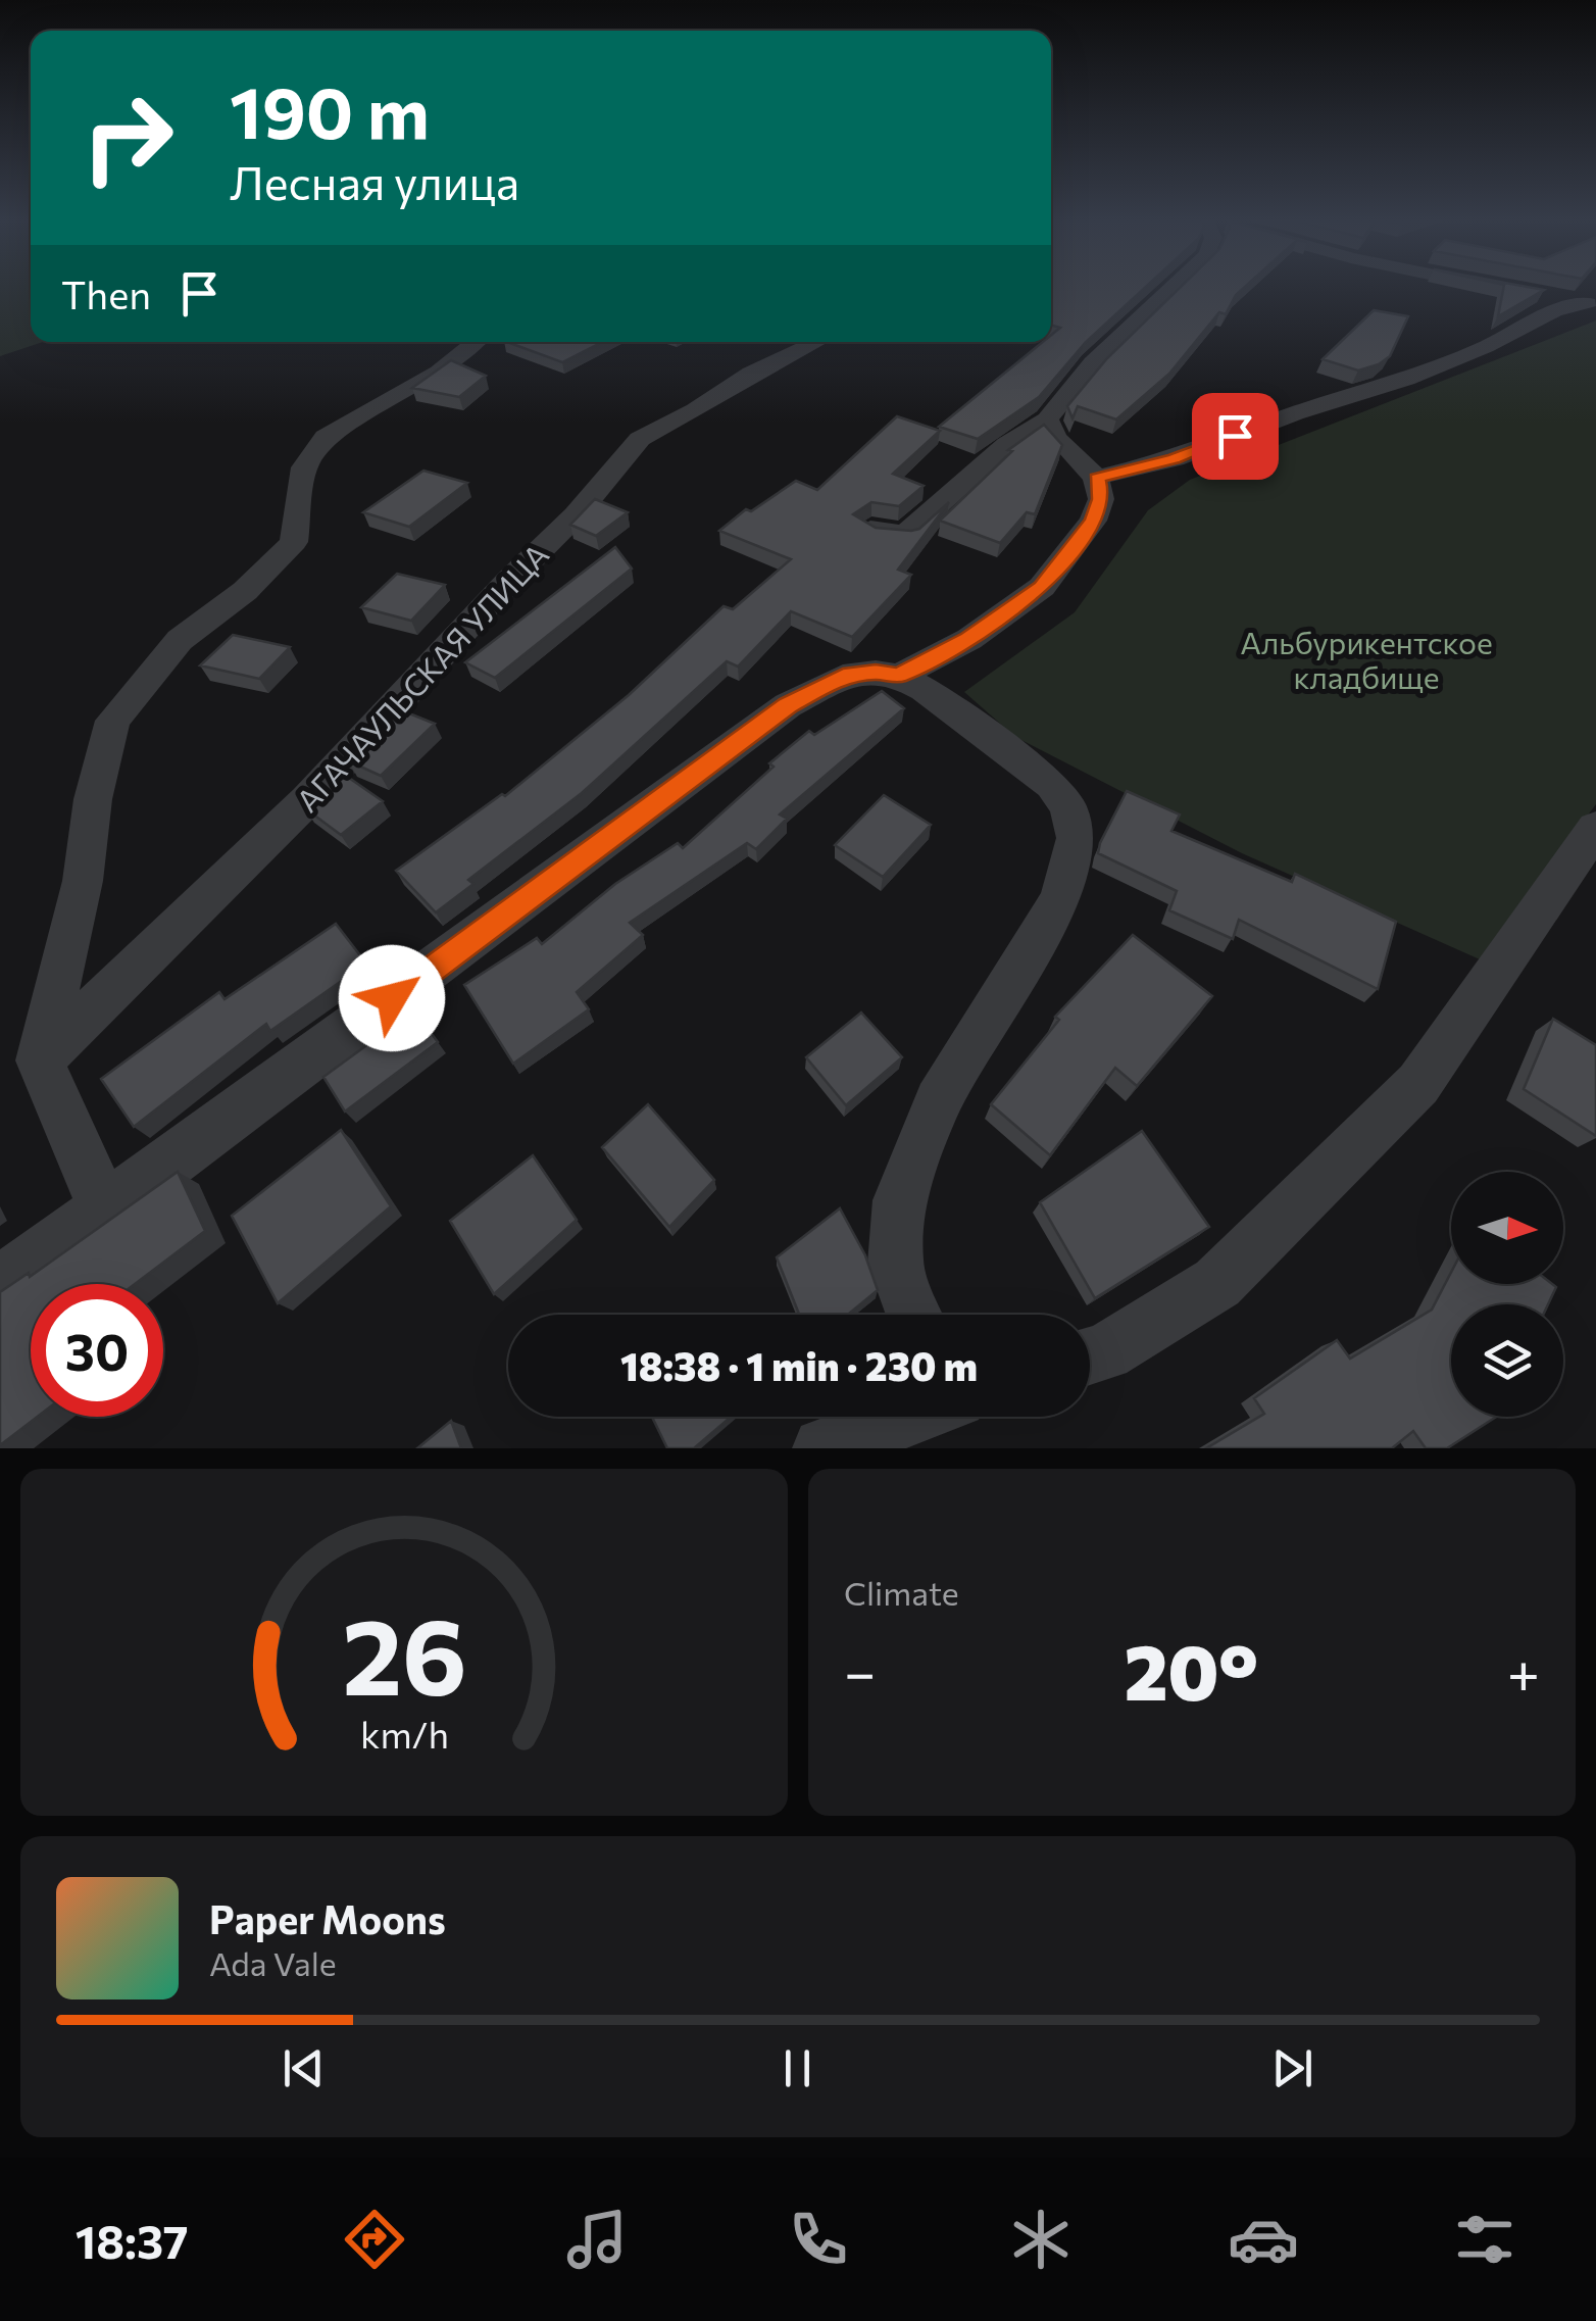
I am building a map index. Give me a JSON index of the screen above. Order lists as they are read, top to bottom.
{
  "streets": {
    "street": ["АГАЧАУЛЬСКАЯ УЛИЦА"]
  },
  "parks": ["Альбурикентское кладбище"],
  "north": "right",
  "page": {
    "turn": ["190 m", "Лесная улица"],
    "then": "Then",
    "limit": "30",
    "trip": "18:38 · 1 min · 230 m",
    "tile": "Climate",
    "heat": ["−", "20°", "+"],
    "song": ["Paper Moons", "Ada Vale"],
    "tabs": "18:37",
    "gauge": ["26", "km/h"]
  }
}
